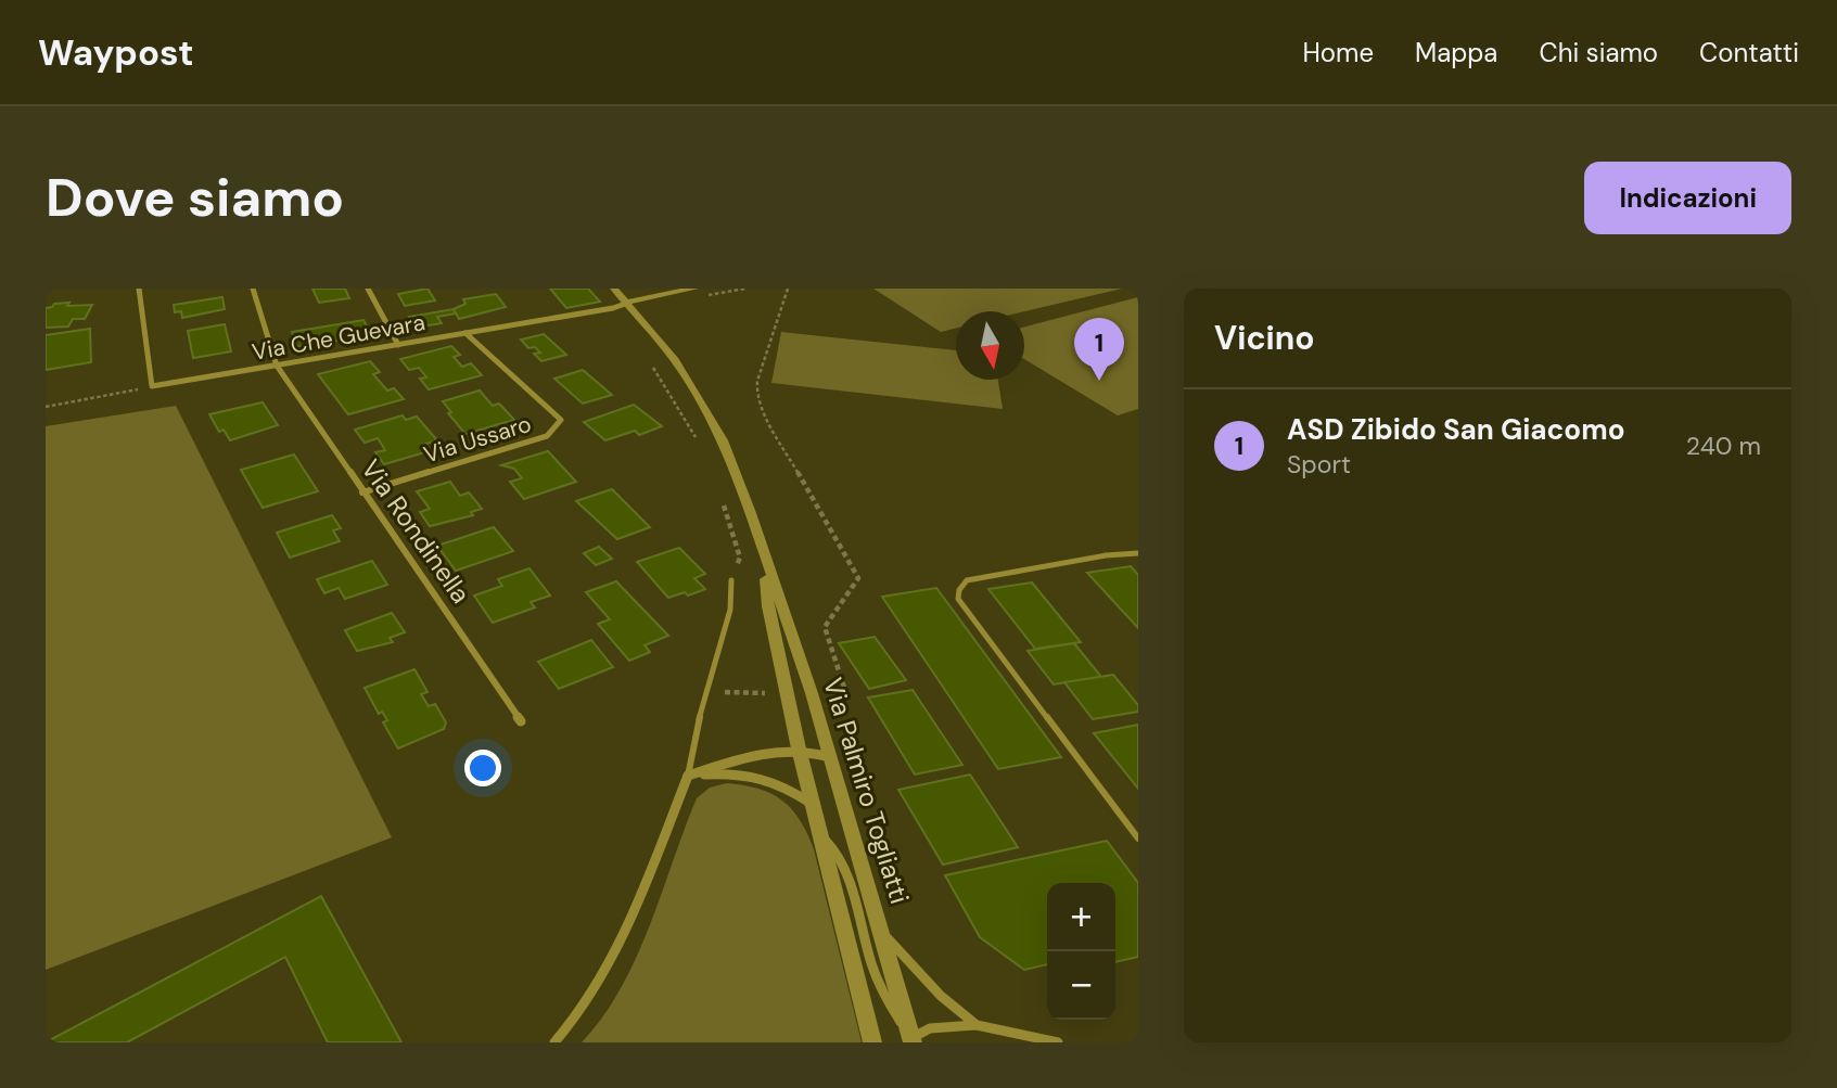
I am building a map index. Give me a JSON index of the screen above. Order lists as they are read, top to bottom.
{
  "streets": {
    "street": [
      "Via Che Guevara",
      "Via Ussaro",
      "Via Rondinella",
      "Via Palmiro Togliatti"
    ]
  },
  "crossings": [
    ["Via Che Guevara", "Via Ussaro"],
    ["Via Che Guevara", "Via Rondinella"],
    ["Via Che Guevara", "Via Palmiro Togliatti"],
    ["Via Ussaro", "Via Rondinella"]
  ],
  "north": "bottom",
  "page": {
    "header": "Waypost",
    "nav": [
      "Home",
      "Mappa",
      "Chi siamo",
      "Contatti"
    ],
    "buttons": "Indicazioni",
    "title": "Dove siamo",
    "heading": "Vicino",
    "pins": "1",
    "list": [
      {
        "mark": "1",
        "name": "ASD Zibido San Giacomo",
        "note": "Sport",
        "value": "240 m"
      }
    ],
    "map_buttons": ["+", "−"]
  }
}
